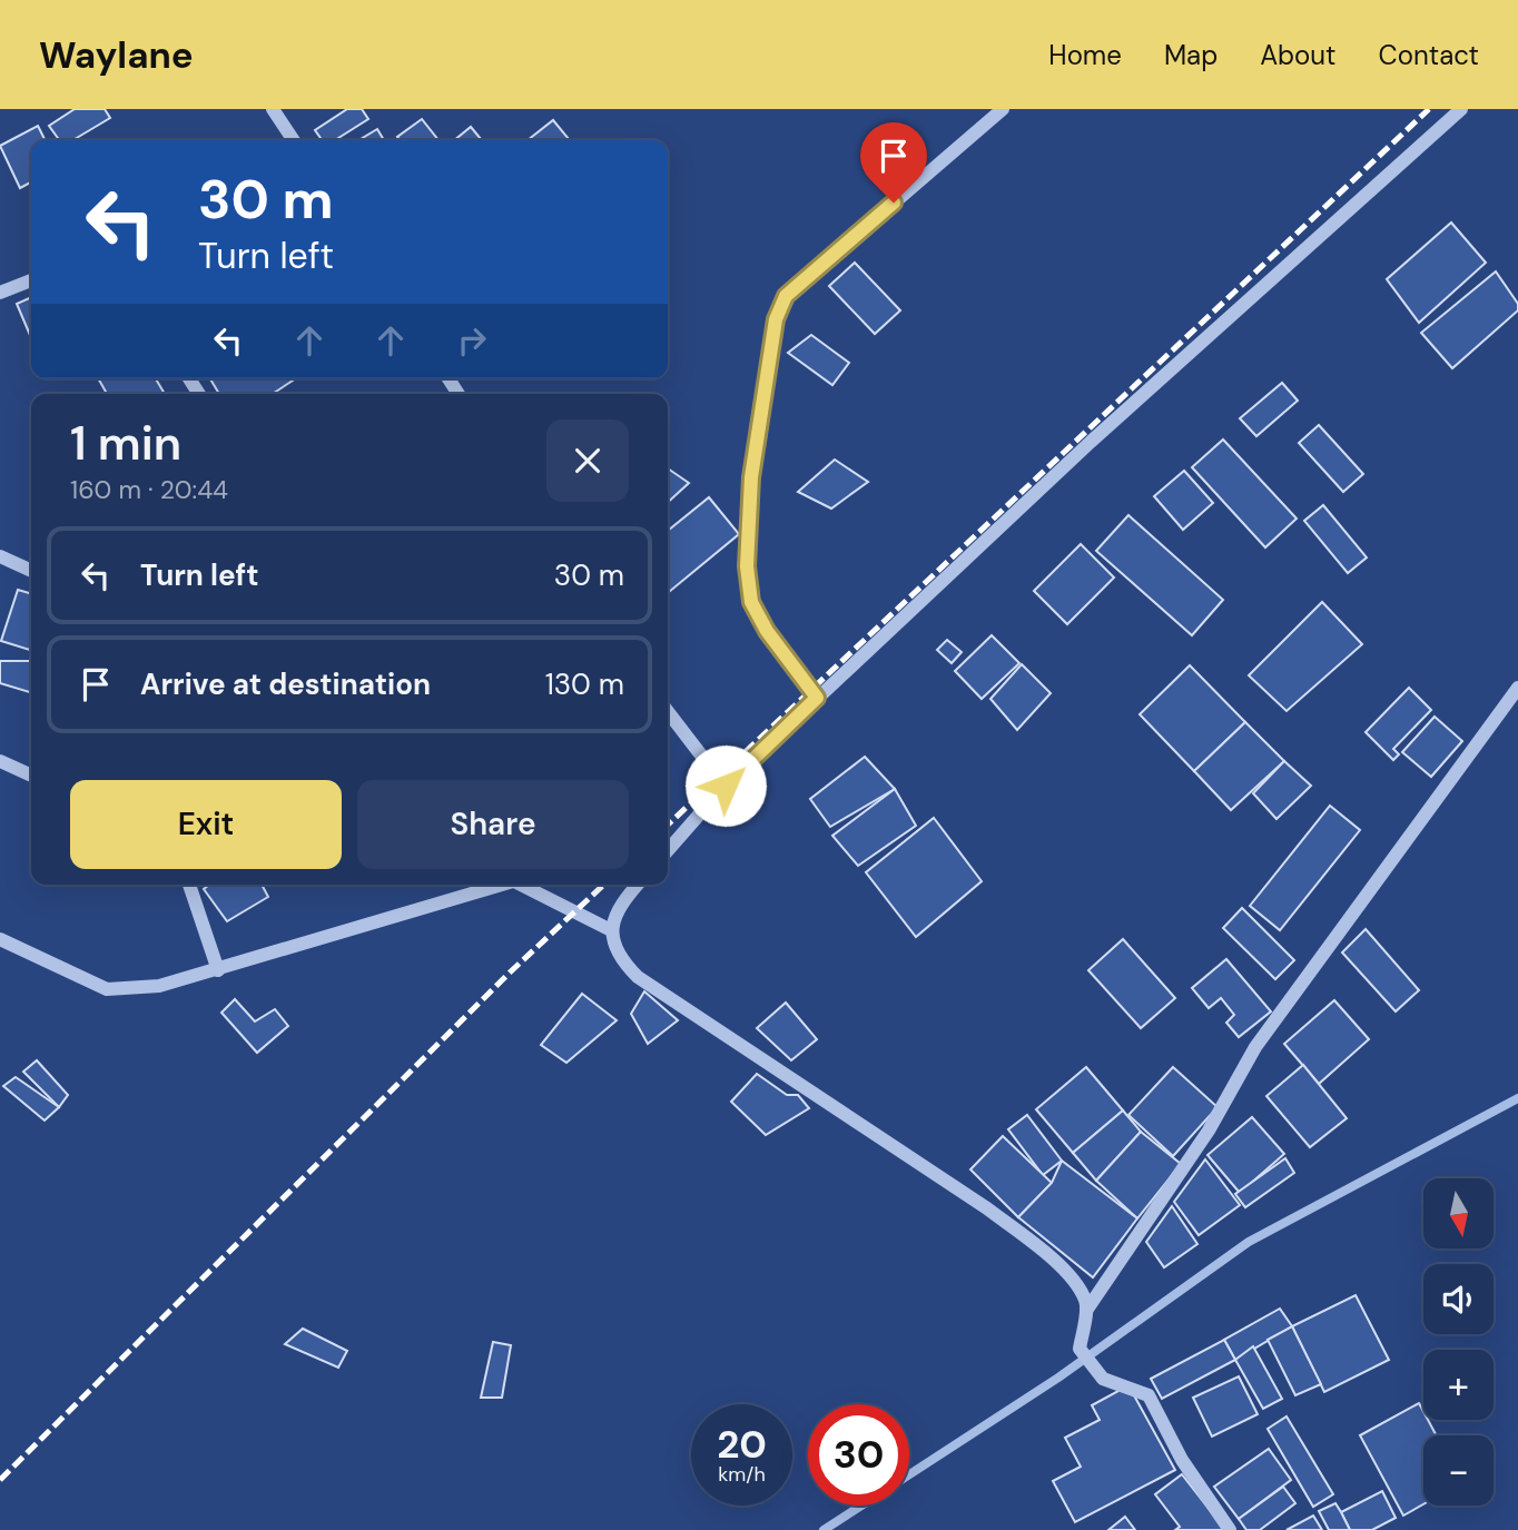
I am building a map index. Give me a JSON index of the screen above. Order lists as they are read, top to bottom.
{
  "north": "bottom",
  "page": {
    "header": "Waylane",
    "nav": [
      "Home",
      "Map",
      "About",
      "Contact"
    ],
    "turn": ["30 m", "Turn left"],
    "heading": ["1 min", "160 m · 20:44"],
    "list": [
      {
        "name": "Turn left",
        "value": "30 m"
      },
      {
        "name": "Arrive at destination",
        "value": "130 m"
      }
    ],
    "buttons": ["Exit", "Share"],
    "map_buttons": ["+", "−"],
    "speed": "20 km/h",
    "limit": "30"
  }
}
